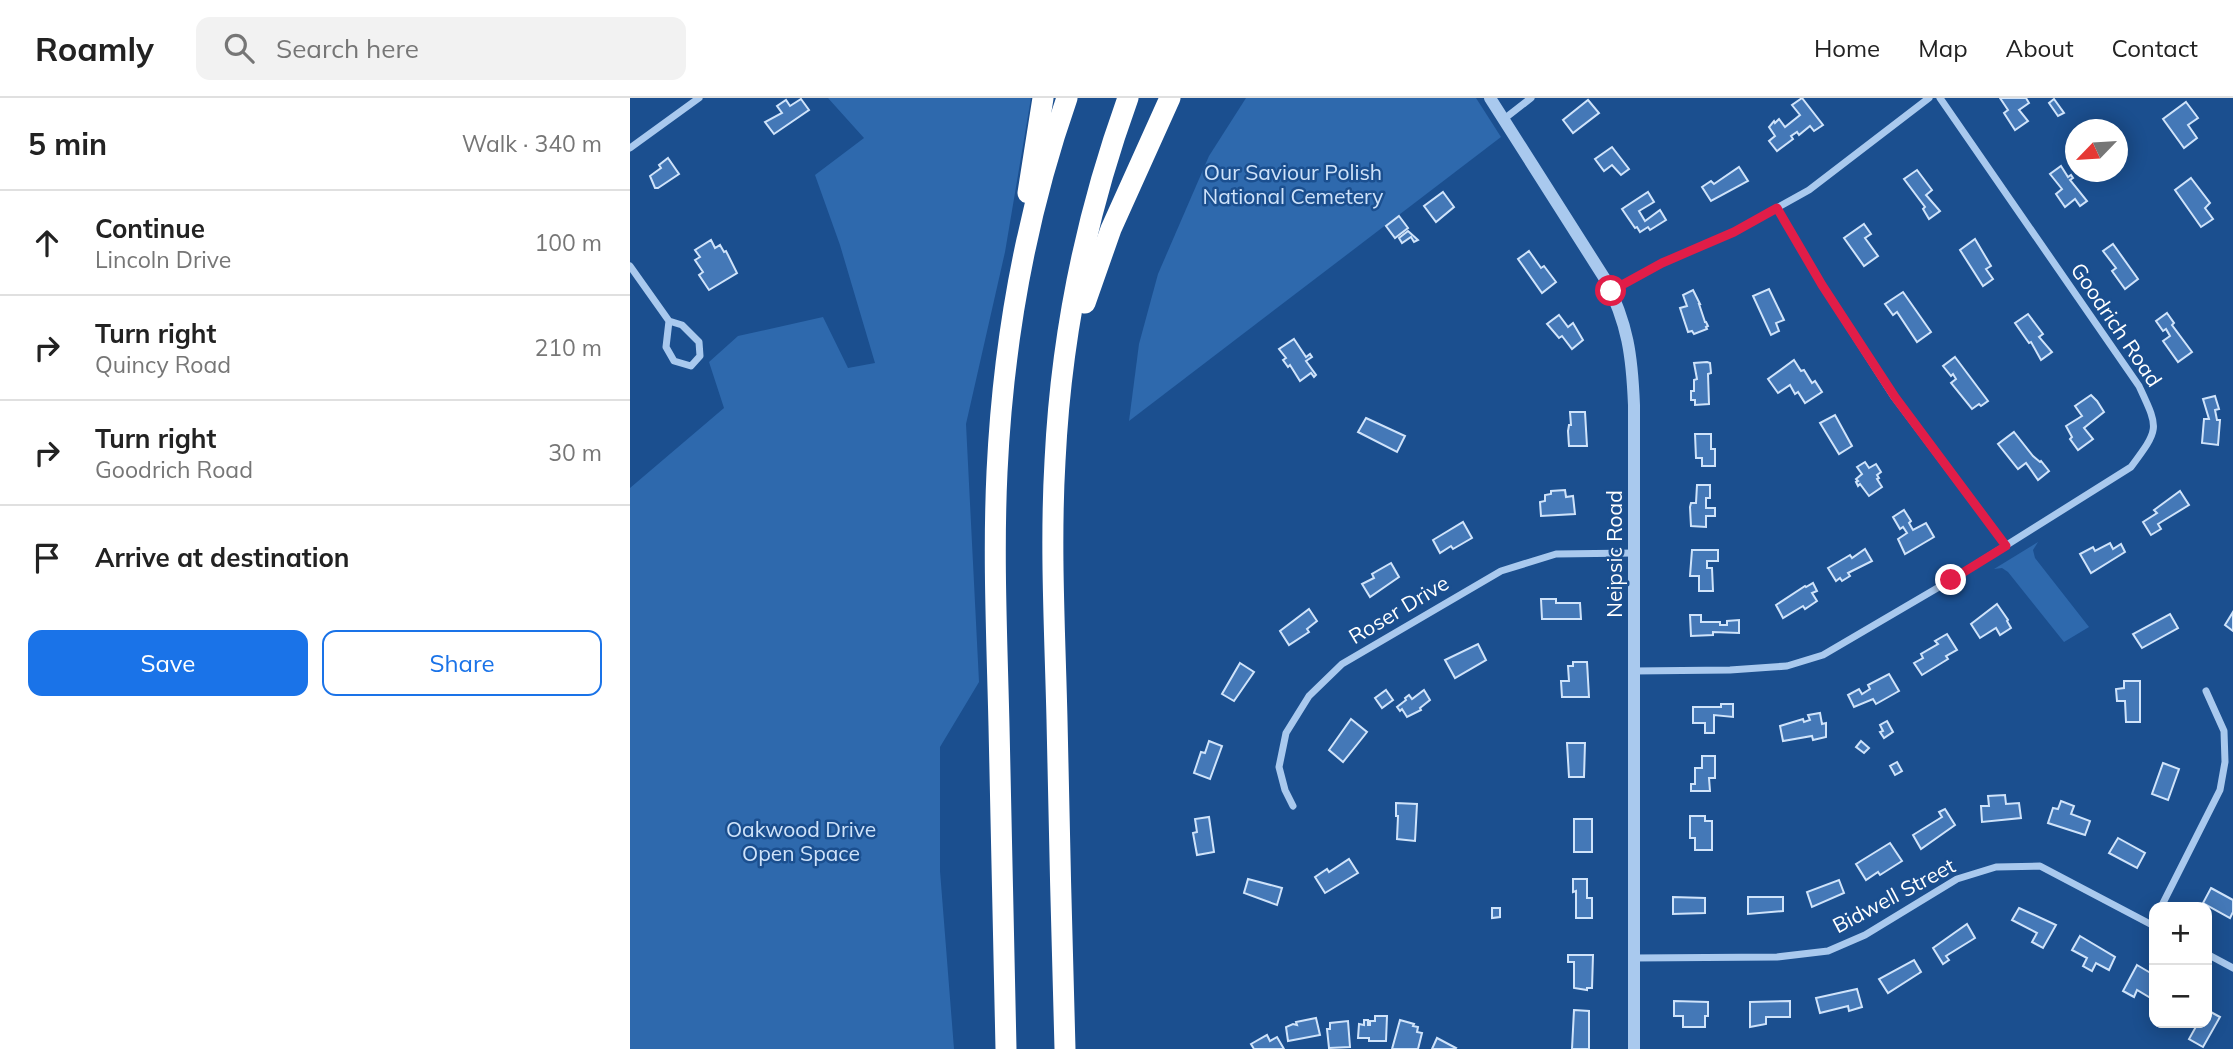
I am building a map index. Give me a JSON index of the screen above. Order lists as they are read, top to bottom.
{
  "streets": {
    "street": [
      "Goodrich Road",
      "Neipsic Road",
      "Roser Drive",
      "Bidwell Street"
    ]
  },
  "crossings": [
    ["Goodrich Road", "Neipsic Road"],
    ["Neipsic Road", "Roser Drive"],
    ["Neipsic Road", "Bidwell Street"]
  ],
  "parks": ["Our Saviour Polish National Cemetery", "Oakwood Drive Open Space"],
  "north": "bottom left",
  "page": {
    "header": "Roamly",
    "search": "Search here",
    "nav": [
      "Home",
      "Map",
      "About",
      "Contact"
    ],
    "heading": ["5 min", "Walk · 340 m"],
    "list": [
      ["Continue", "Lincoln Drive", "100 m"],
      ["Turn right", "Quincy Road", "210 m"],
      ["Turn right", "Goodrich Road", "30 m"],
      "Arrive at destination"
    ],
    "buttons": ["Save", "Share"],
    "map_buttons": ["+", "−"]
  }
}
